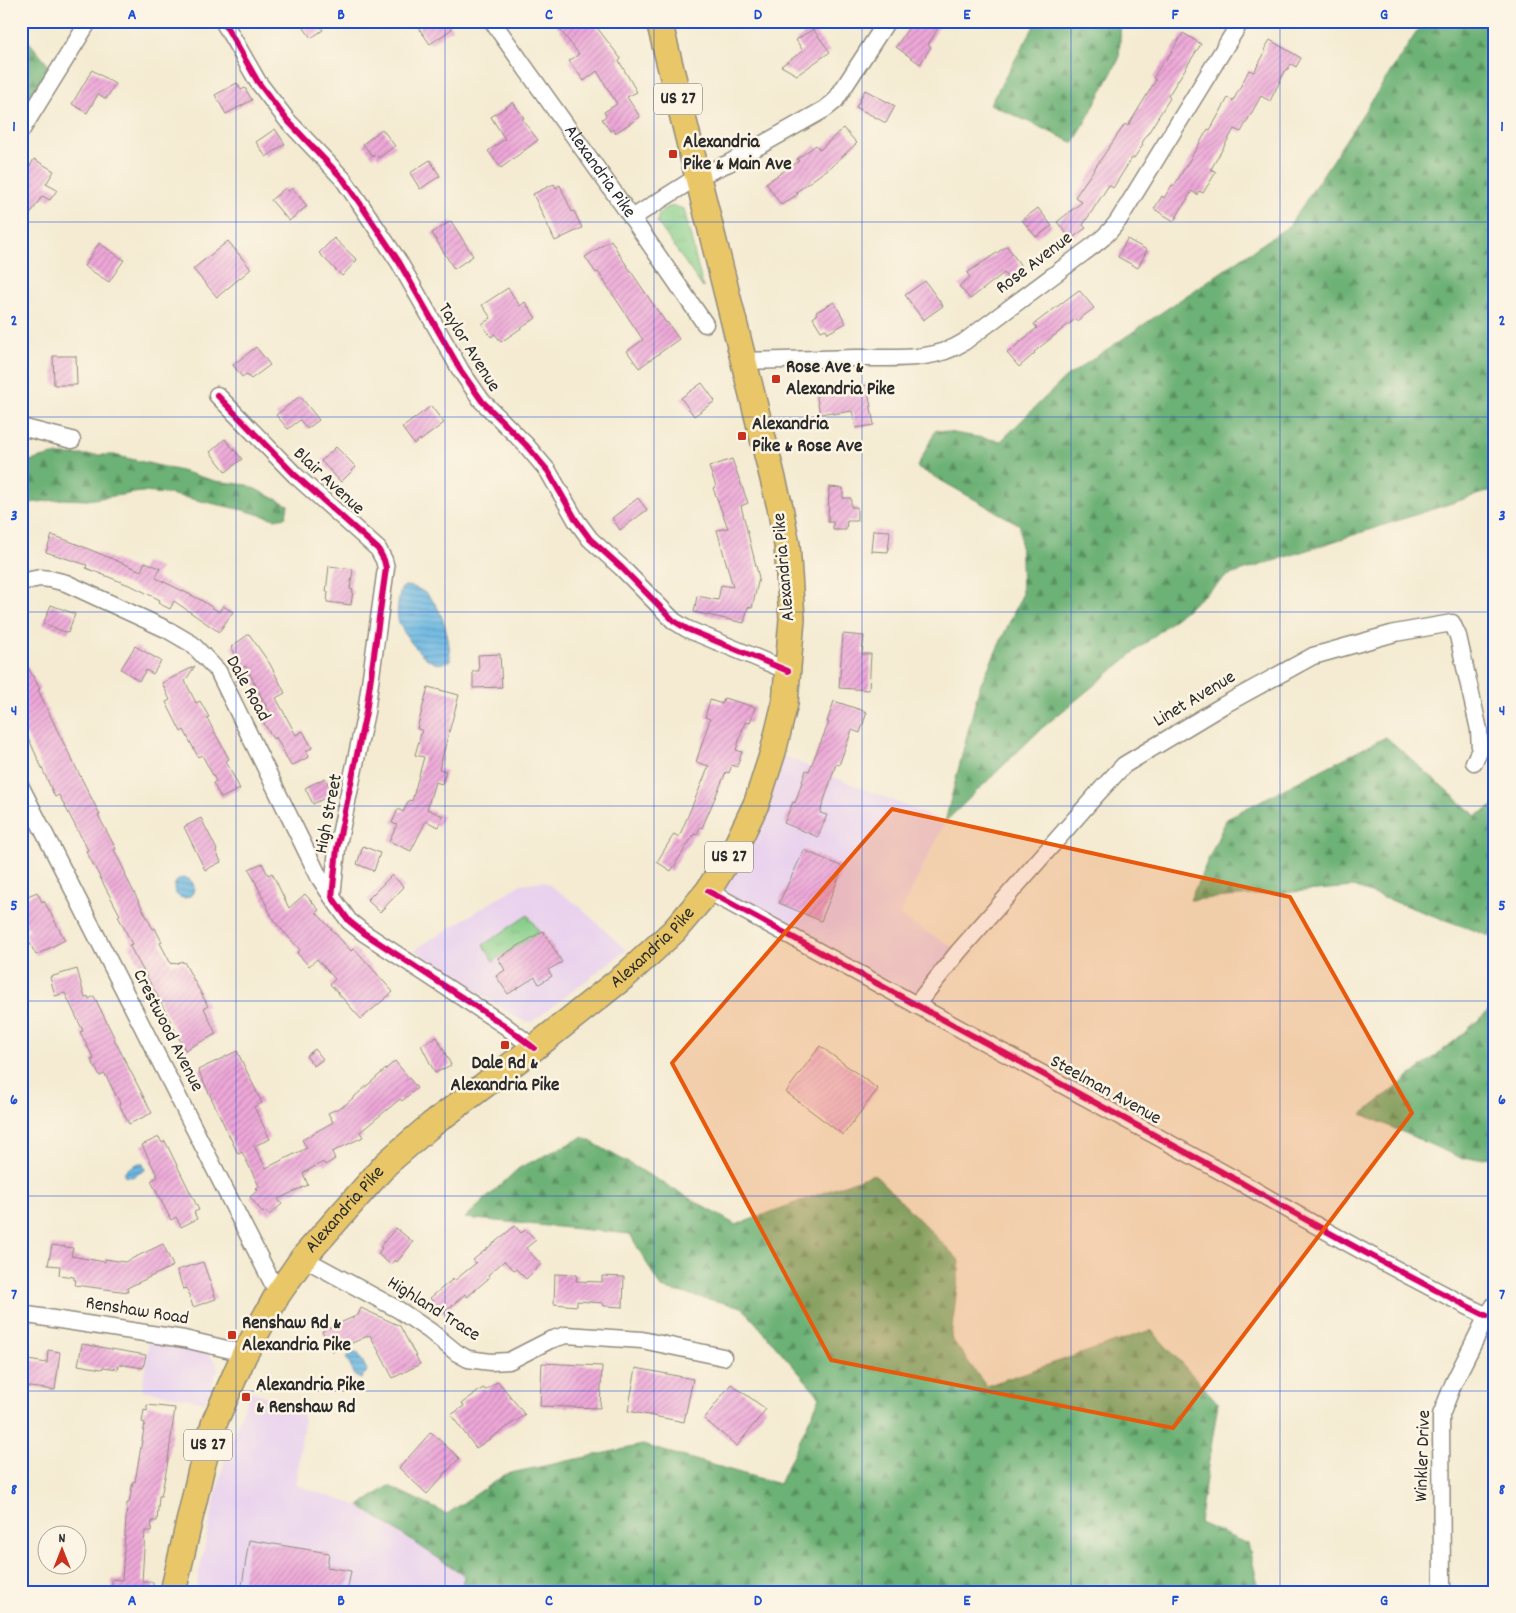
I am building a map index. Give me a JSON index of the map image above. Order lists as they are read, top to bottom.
{
  "streets": {
    "main road": ["US 27", "Alexandria Pike"],
    "street": [
      "Rose Avenue",
      "Taylor Avenue",
      "Blair Avenue",
      "Dale Road",
      "Linet Avenue",
      "High Street",
      "Crestwood Avenue",
      "Steelman Avenue",
      "Highland Trace",
      "Renshaw Road",
      "Winkler Drive"
    ]
  },
  "crossings": [
    ["Alexandria Pike", "Rose Avenue"],
    ["Alexandria Pike", "Taylor Avenue"],
    ["Alexandria Pike", "Crestwood Avenue"],
    ["Alexandria Pike", "Steelman Avenue"],
    ["Alexandria Pike", "Highland Trace"],
    ["Alexandria Pike", "Renshaw Road"],
    ["Blair Avenue", "High Street"],
    ["Dale Road", "High Street"],
    ["Linet Avenue", "Steelman Avenue"],
    ["Steelman Avenue", "Winkler Drive"]
  ],
  "places": {
    "transit": [
      "Alexandria Pike & Main Ave",
      "Rose Ave & Alexandria Pike",
      "Alexandria Pike & Rose Ave",
      "Dale Rd & Alexandria Pike",
      "Renshaw Rd & Alexandria Pike",
      "Alexandria Pike & Renshaw Rd"
    ]
  },
  "north": "top",
  "grid": {
    "columns": [
      "A",
      "B",
      "C",
      "D",
      "E",
      "F",
      "G"
    ],
    "rows": [
      "1",
      "2",
      "3",
      "4",
      "5",
      "6",
      "7",
      "8"
    ]
  }
}
